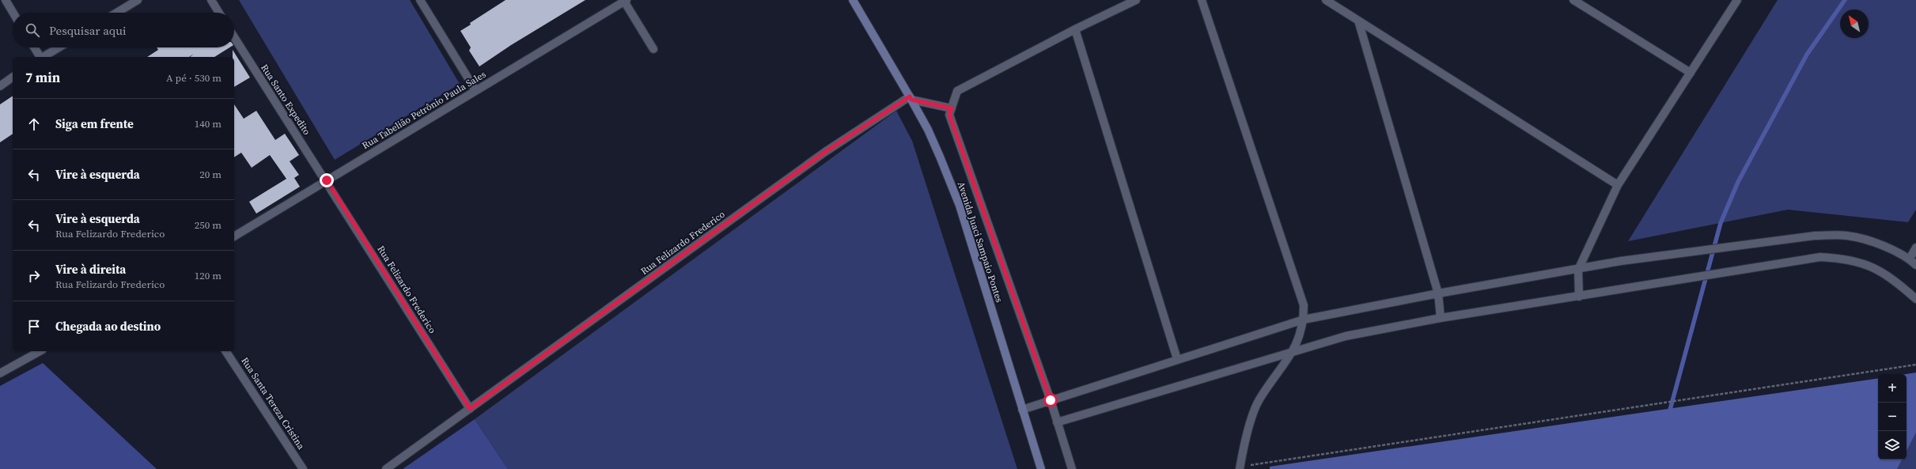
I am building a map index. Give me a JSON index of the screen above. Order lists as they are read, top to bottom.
{
  "streets": {
    "main road": ["Avenida Juaci Sampaio Pontes"],
    "street": [
      "Rua Santo Expedito",
      "Rua Tabelião Petrônio Paula Sales",
      "Rua Felizardo Frederico",
      "Rua Santa Tereza Cristina"
    ]
  },
  "crossings": [
    ["Rua Santo Expedito", "Rua Tabelião Petrônio Paula Sales"],
    ["Rua Santo Expedito", "Rua Felizardo Frederico"],
    ["Rua Tabelião Petrônio Paula Sales", "Rua Felizardo Frederico"],
    ["Avenida Juaci Sampaio Pontes", "Rua Felizardo Frederico"]
  ],
  "north": "top left",
  "page": {
    "search": "Pesquisar aqui",
    "heading": ["7 min", "A pé · 530 m"],
    "list": [
      ["Siga em frente", "140 m"],
      ["Vire à esquerda", "20 m"],
      ["Vire à esquerda", "Rua Felizardo Frederico", "250 m"],
      ["Vire à direita", "Rua Felizardo Frederico", "120 m"],
      "Chegada ao destino"
    ],
    "map_buttons": ["+", "−"]
  }
}
